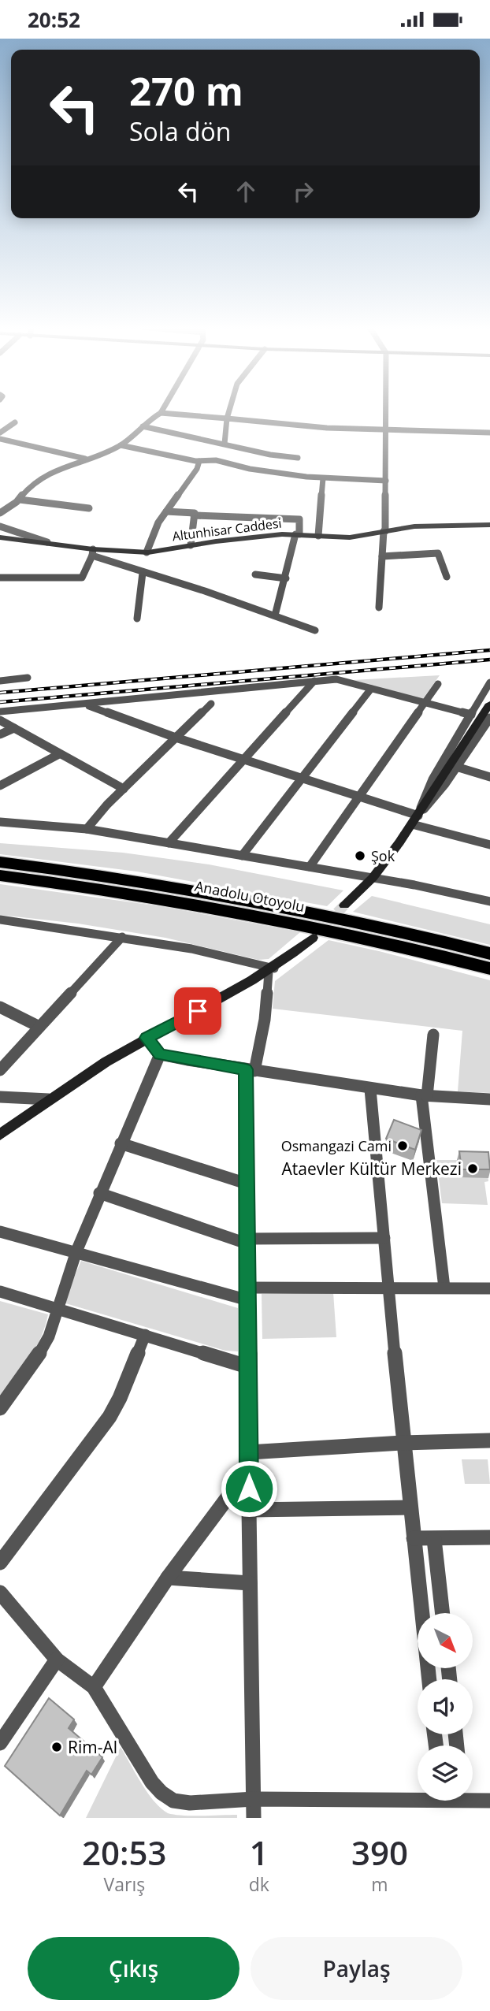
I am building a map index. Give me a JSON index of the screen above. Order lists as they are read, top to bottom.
{
  "streets": {
    "highway": ["Anadolu Otoyolu"],
    "street": ["Altunhisar Caddesi"]
  },
  "places": [
    "Şok",
    "Osmangazi Cami",
    "Ataevler Kültür Merkezi",
    "Rim-Al"
  ],
  "north": "bottom right",
  "page": {
    "status": "20:52",
    "turn": ["270 m", "Sola dön"],
    "eta": [
      "20:53",
      "Varış",
      "1",
      "dk",
      "390",
      "m"
    ],
    "buttons": ["Çıkış", "Paylaş"]
  }
}
